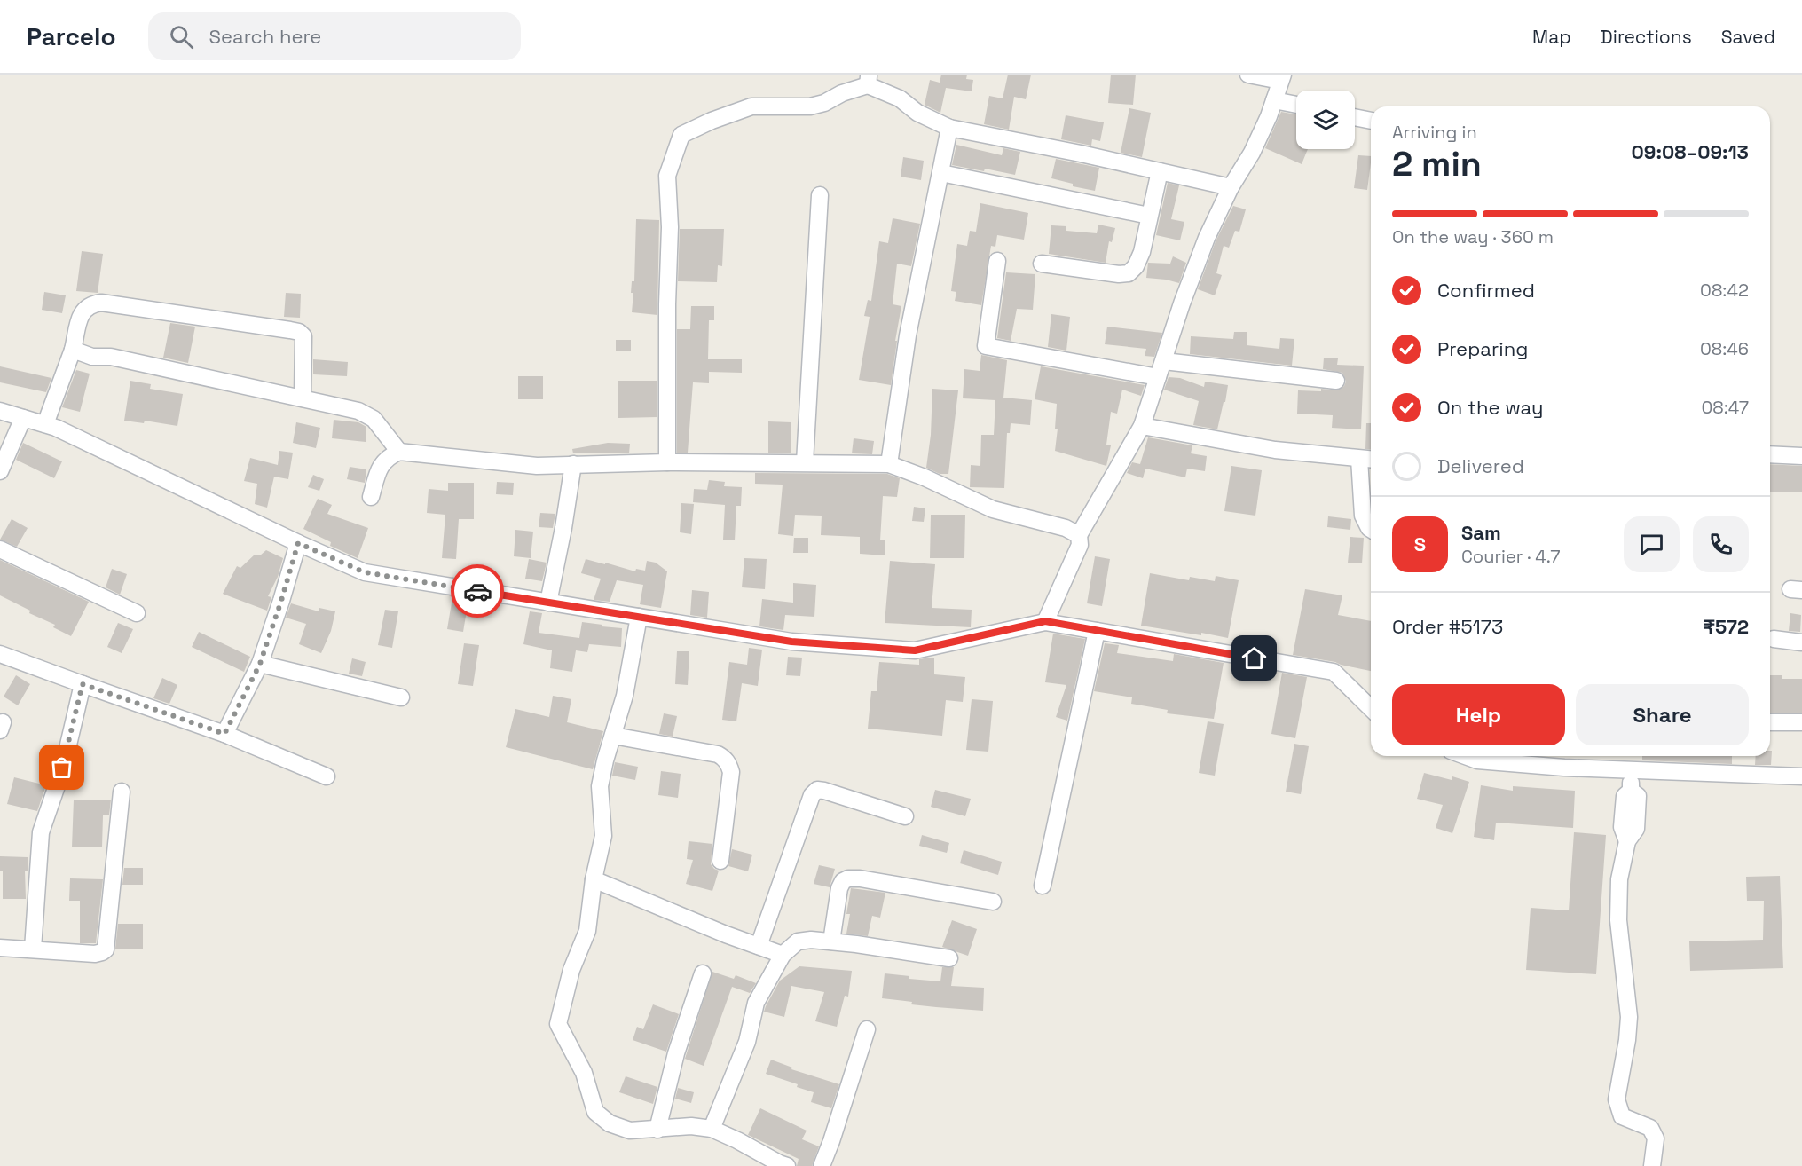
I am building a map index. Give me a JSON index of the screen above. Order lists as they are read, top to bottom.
{
  "page": {
    "header": "Parcelo",
    "search": "Search here",
    "nav": ["Map", "Directions", "Saved"],
    "heading": ["2 min", "Arriving in", "09:08–09:13"],
    "panel": [
      "Sam",
      "Courier · 4.7",
      "Order #5173",
      "₹572"
    ],
    "bar": "On the way · 360 m",
    "list": [
      ["Confirmed", "08:42"],
      ["Preparing", "08:46"],
      ["On the way", "08:47"],
      "Delivered"
    ],
    "round": "S",
    "buttons": ["Help", "Share"]
  }
}
